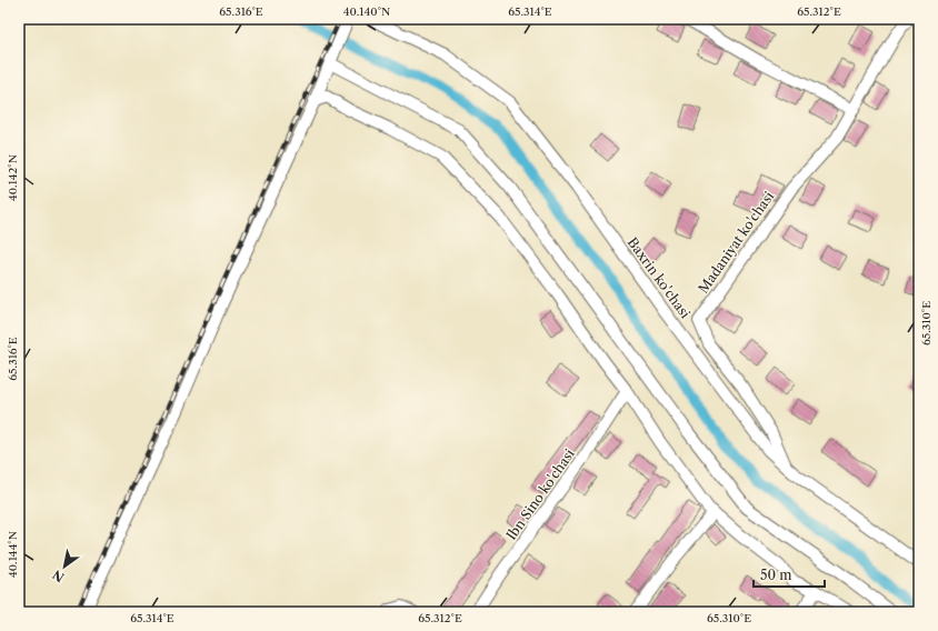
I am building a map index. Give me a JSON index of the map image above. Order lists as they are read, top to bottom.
{
  "streets": {
    "street": ["Madaniyat ko'chasi", "Baxrin ko'chasi", "Ibn Sino ko'chasi"]
  },
  "crossings": [
    ["Madaniyat ko'chasi", "Baxrin ko'chasi"]
  ],
  "scale_bar": "50 m",
  "north": "bottom left",
  "coordinates": [
    "65.316°E",
    "40.140°N",
    "65.314°E",
    "65.312°E",
    "40.142°N",
    "65.310°E",
    "40.144°N"
  ]
}
